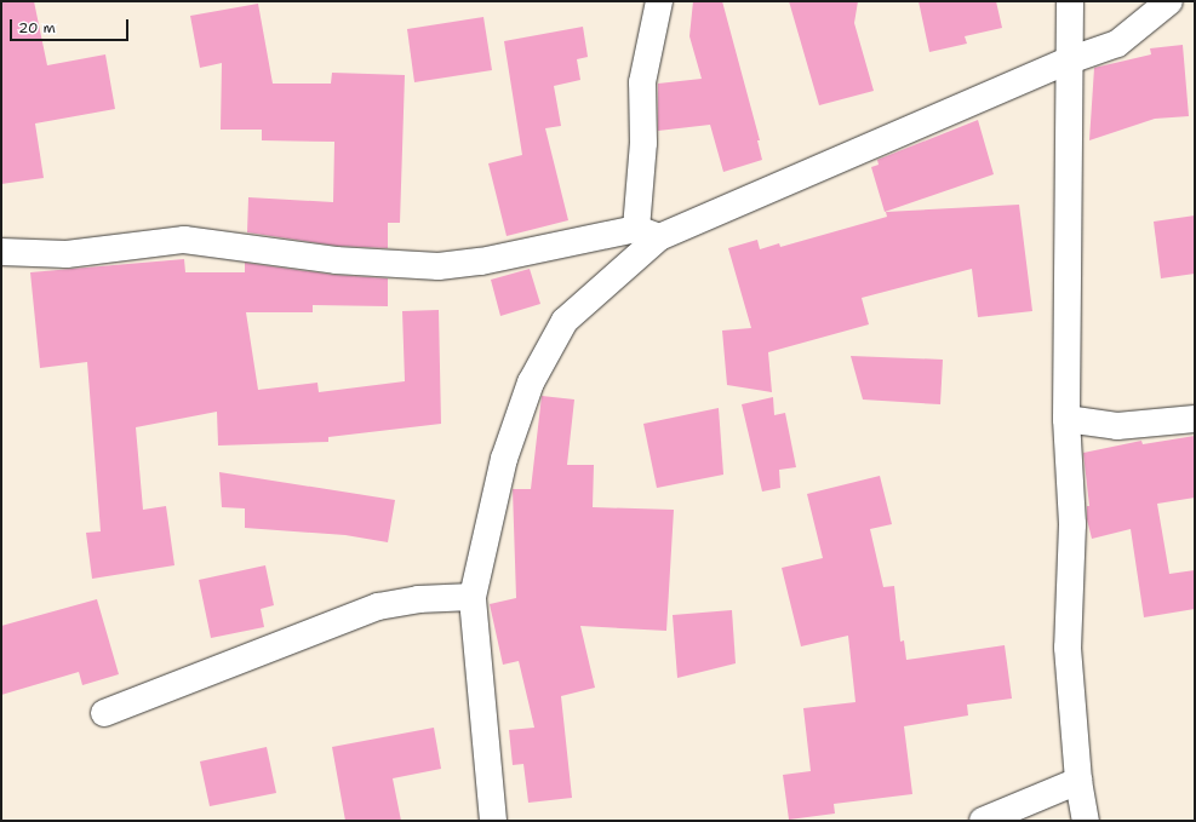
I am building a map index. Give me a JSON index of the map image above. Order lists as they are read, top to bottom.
{
  "scale_bar": "20 m"
}
